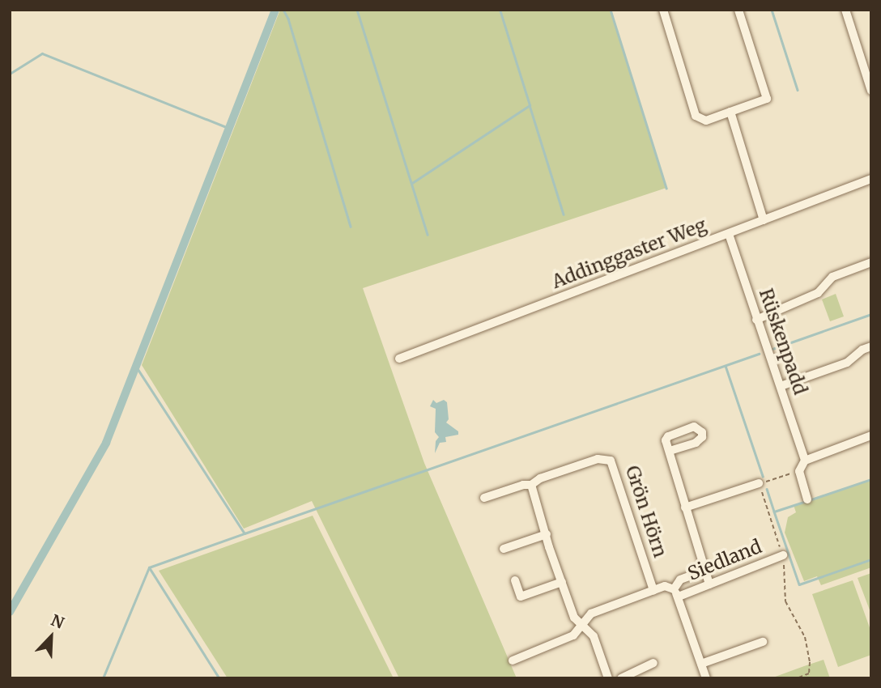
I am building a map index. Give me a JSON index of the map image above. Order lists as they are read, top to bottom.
{
  "streets": {
    "street": [
      "Addinggaster Weg",
      "Rüskenpadd",
      "Grön Hörn",
      "Siedland"
    ]
  },
  "crossings": [
    ["Addinggaster Weg", "Rüskenpadd"]
  ],
  "north": "top right"
}
